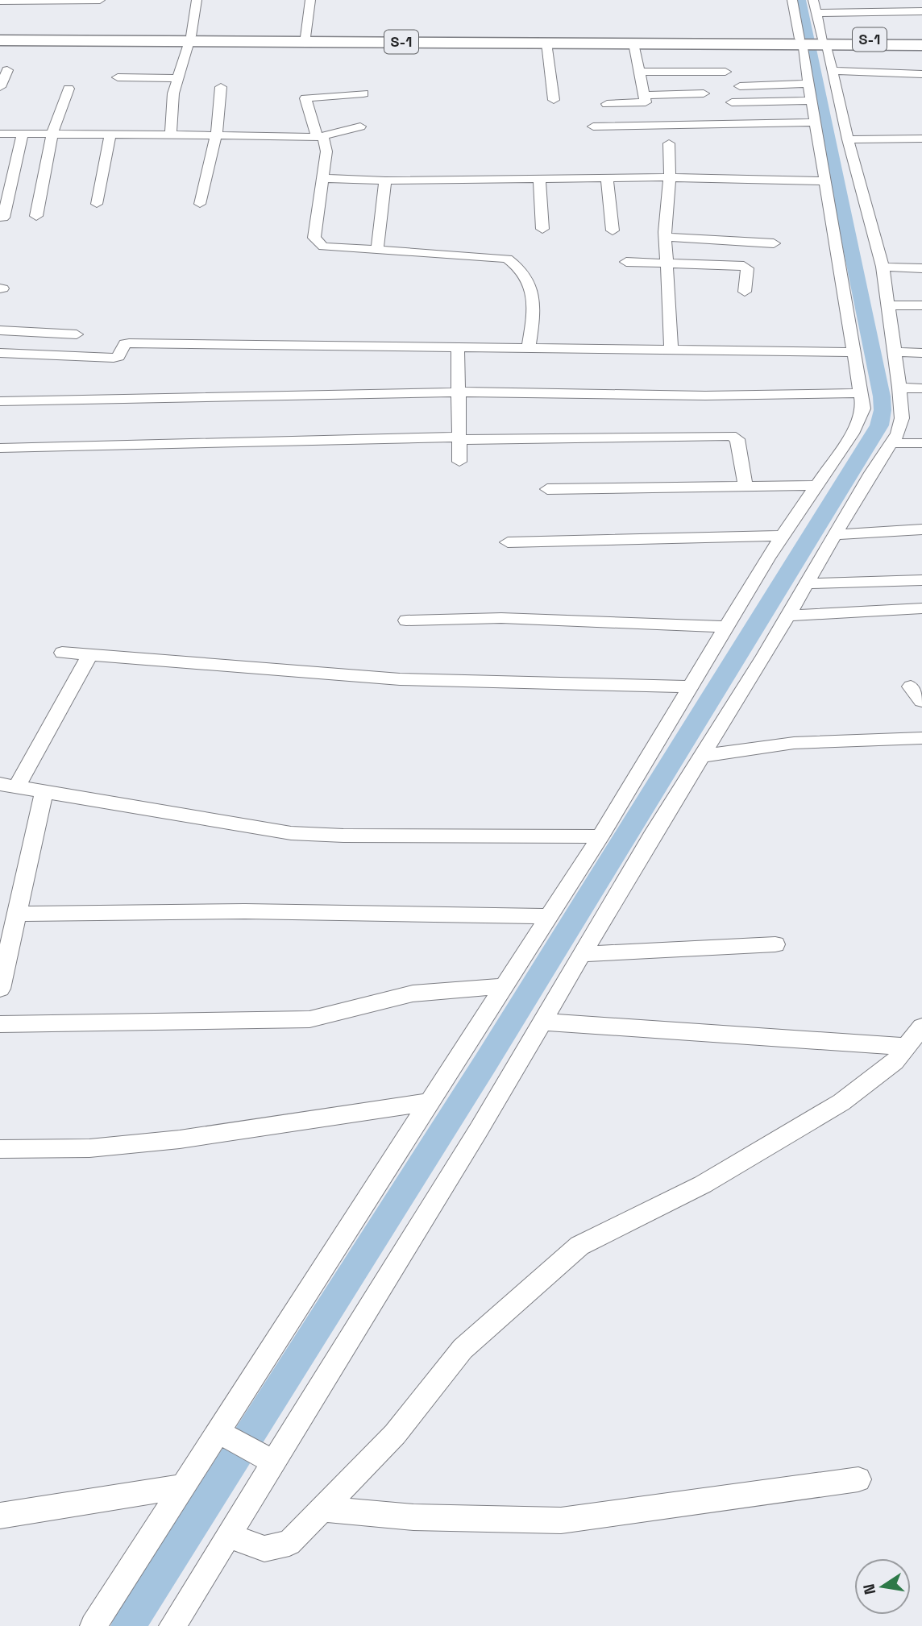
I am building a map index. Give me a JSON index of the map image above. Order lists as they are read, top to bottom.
{
  "streets": {
    "main road": ["S-1"]
  },
  "north": "left"
}
